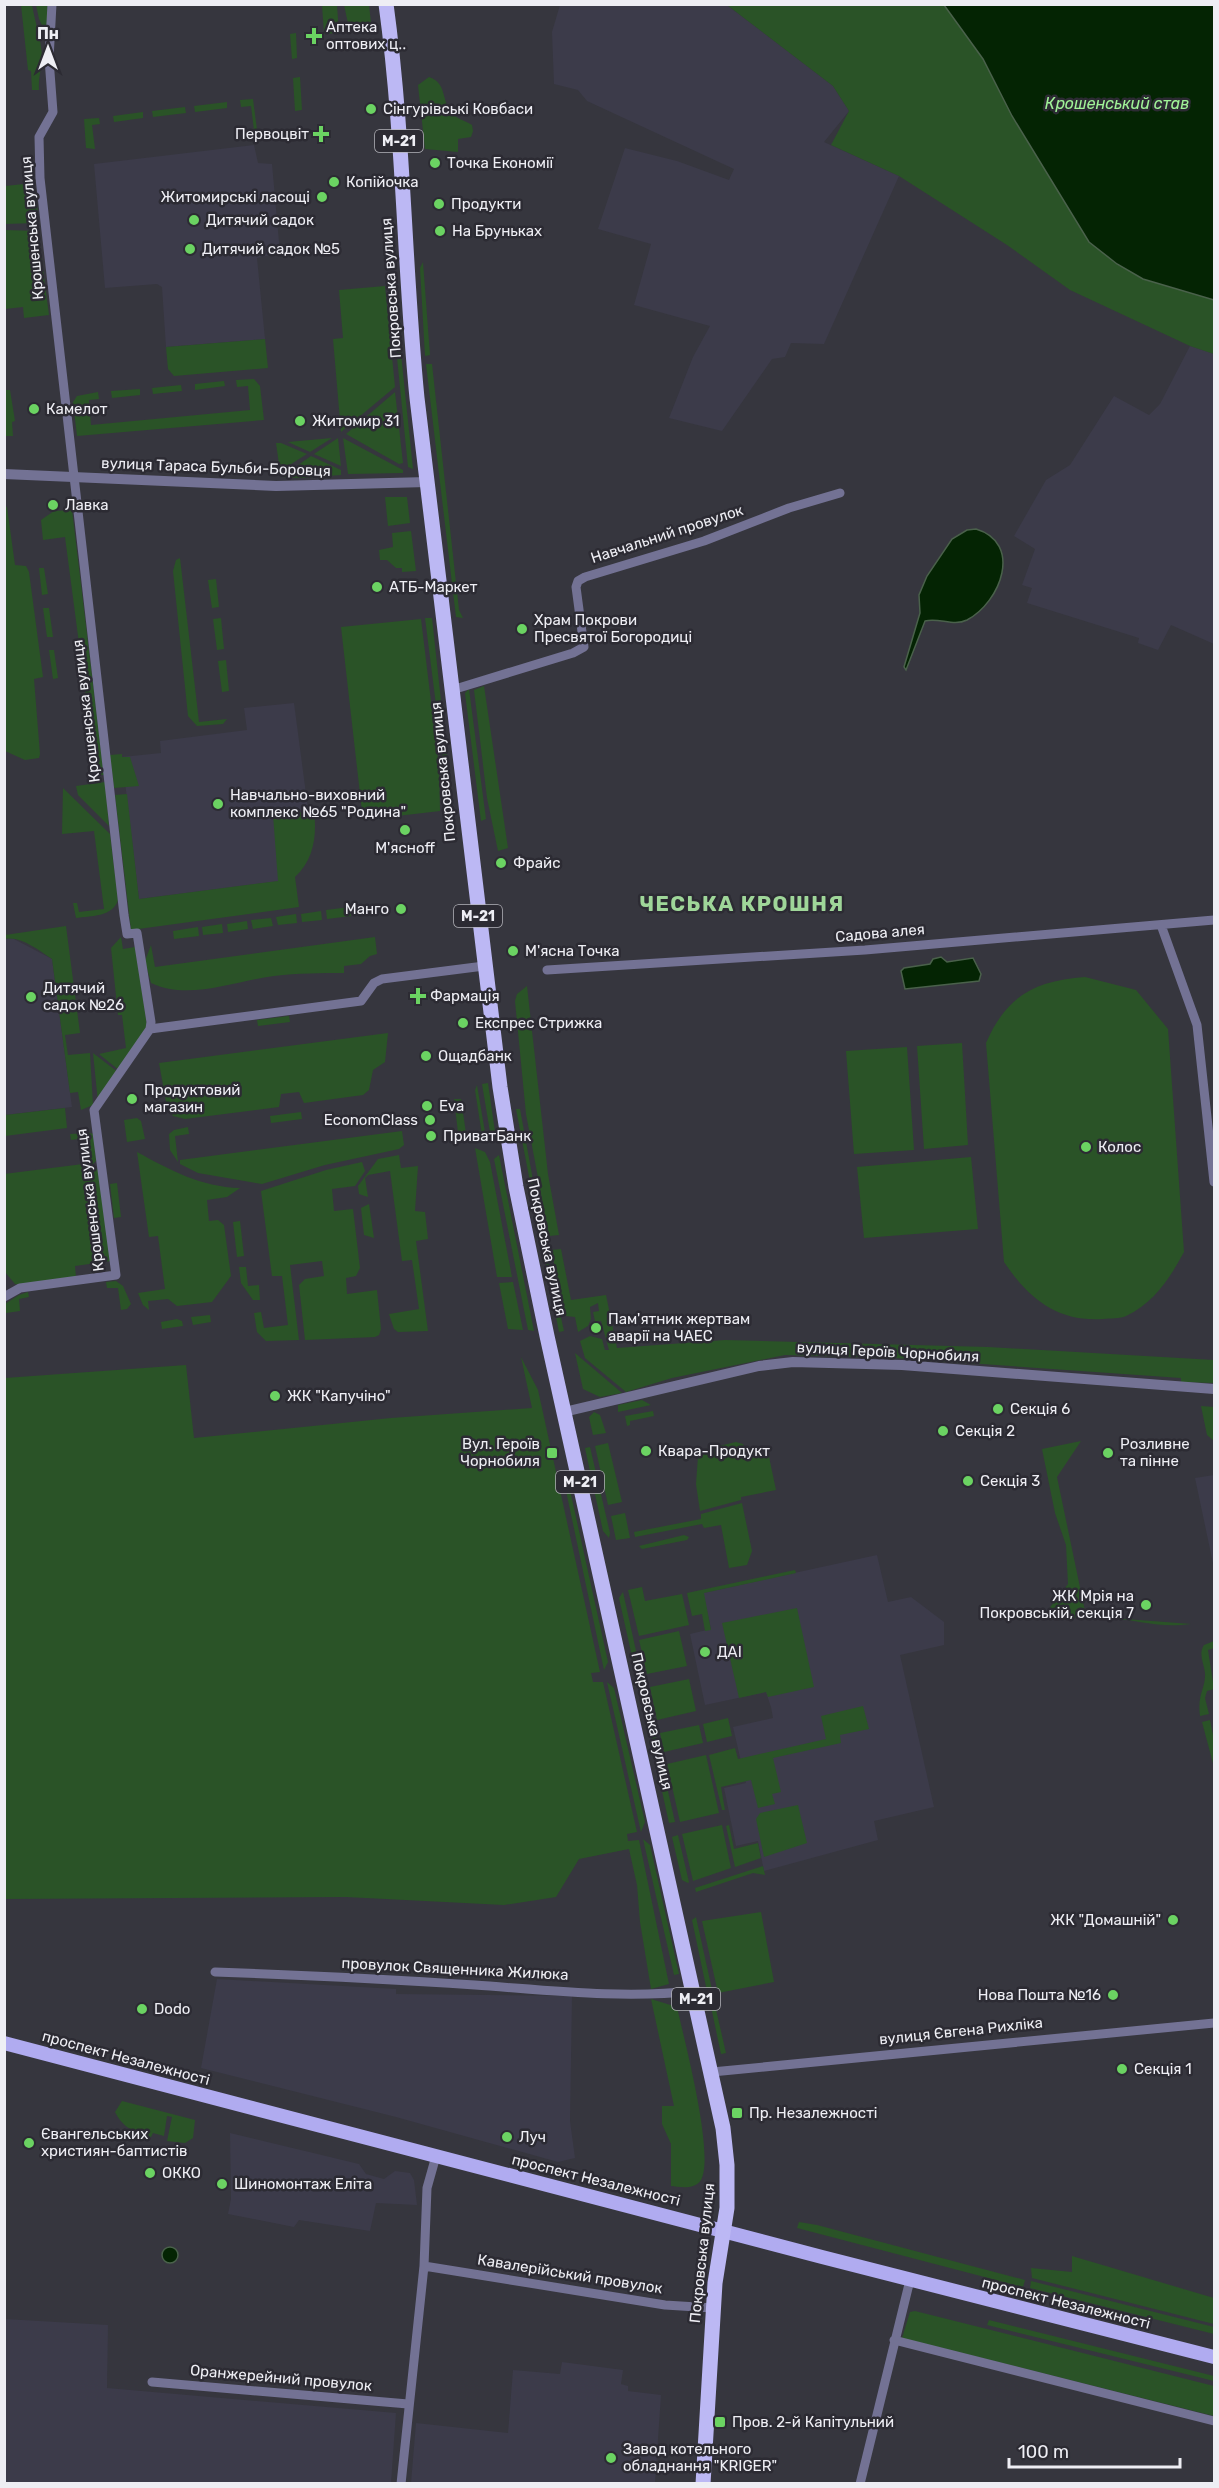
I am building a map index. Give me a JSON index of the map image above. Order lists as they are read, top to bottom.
{
  "streets": {
    "highway": ["М-21", "Покровська вулиця"],
    "main road": ["проспект Незалежності"],
    "street": [
      "Крошенська вулиця",
      "вулиця Тараса Бульби-Боровця",
      "Навчальний провулок",
      "Садова алея",
      "вулиця Героїв Чорнобиля",
      "провулок Священника Жилюка",
      "вулиця Євгена Рихліка",
      "Кавалерійський провулок",
      "Оранжерейний провулок"
    ]
  },
  "crossings": [
    ["Крошенська вулиця", "вулиця Тараса Бульби-Боровця"],
    ["Покровська вулиця", "вулиця Тараса Бульби-Боровця"],
    ["Покровська вулиця", "Навчальний провулок"],
    ["Покровська вулиця", "вулиця Героїв Чорнобиля"],
    ["Покровська вулиця", "провулок Священника Жилюка"],
    ["Покровська вулиця", "вулиця Євгена Рихліка"],
    ["Покровська вулиця", "проспект Незалежності"],
    ["Покровська вулиця", "Кавалерійський провулок"]
  ],
  "districts": ["ЧЕСЬКА КРОШНЯ"],
  "water": ["Крошенський став"],
  "places": {
    "health": ["Аптека оптових ц‥", "Первоцвіт", "Фармація"],
    "other": [
      "Сінгурівські Ковбаси",
      "Точка Економії",
      "Копійочка",
      "Житомирські ласощі",
      "Продукти",
      "Дитячий садок",
      "На Бруньках",
      "Дитячий садок №5",
      "Камелот",
      "Житомир 31",
      "Лавка",
      "АТБ-Маркет",
      "Храм Покрови Пресвятої Богородиці",
      "Навчально-виховний комплекс №65 \"Родина\"",
      "М'ясноff",
      "Фрайс",
      "Манго",
      "М'ясна Точка",
      "Дитячий садок №26",
      "Експрес Стрижка",
      "Ощадбанк",
      "Продуктовий магазин",
      "Eva",
      "EconomClass",
      "ПриватБанк",
      "Колос",
      "Пам'ятник жертвам аварії на ЧАЕС",
      "ЖК \"Капучіно\"",
      "Секція 6",
      "Секція 2",
      "Квара-Продукт",
      "Розливне та пінне",
      "Секція 3",
      "ЖК Мрія на Покровській, секція 7",
      "ДАІ",
      "ЖК \"Домашній\"",
      "Нова Пошта №16",
      "Dodo",
      "Секція 1",
      "Луч",
      "Євангельських християн-баптистів",
      "ОККО",
      "Шиномонтаж Еліта",
      "Завод котельного обладнання \"KRIGER\""
    ],
    "transit": ["Вул. Героїв Чорнобиля", "Пр. Незалежності", "Пров. 2-й Капітульний"]
  },
  "scale_bar": "100 m",
  "north": "top"
}
